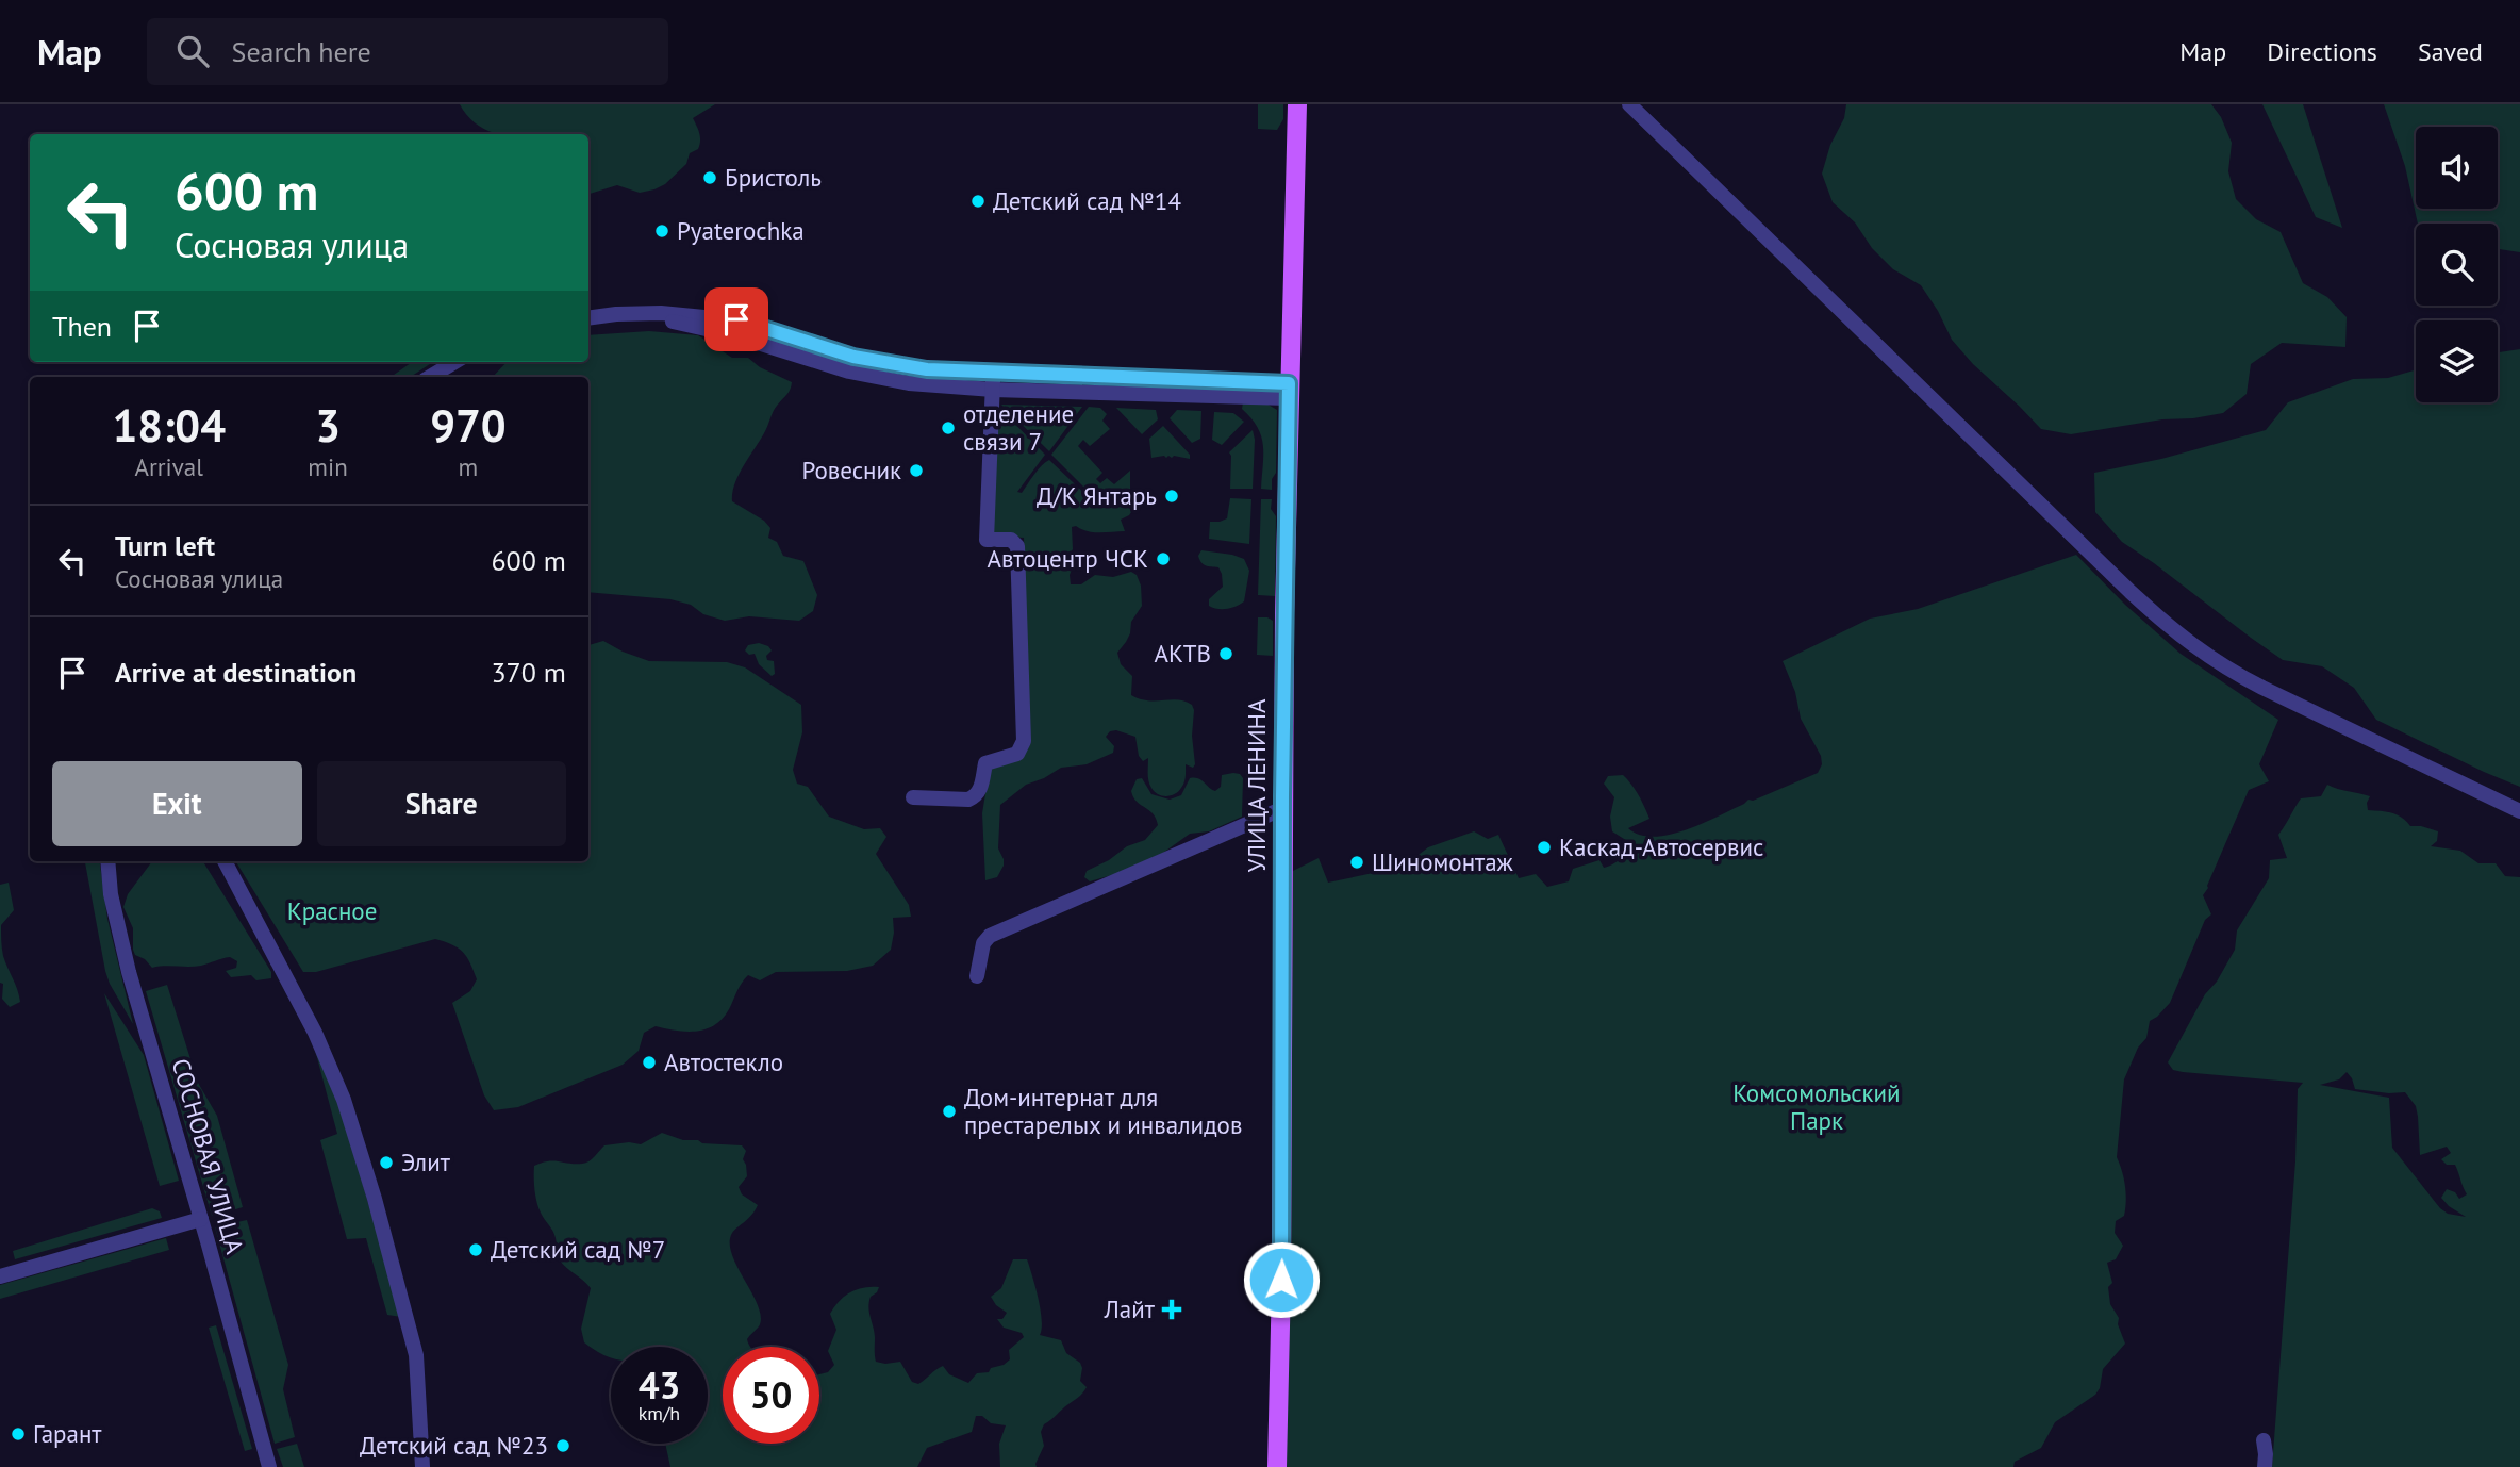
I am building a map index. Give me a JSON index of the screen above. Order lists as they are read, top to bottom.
{
  "streets": {
    "main road": ["УЛИЦА ЛЕНИНА"],
    "street": ["СОСНОВАЯ УЛИЦА"]
  },
  "parks": ["Красное", "Комсомольский Парк"],
  "places": {
    "other": [
      "Бристоль",
      "Детский сад №14",
      "Pyaterochka",
      "отделение связи 7",
      "Ровесник",
      "Д/К Янтарь",
      "Автоцентр ЧСК",
      "АКТВ",
      "Каскад-Автосервис",
      "Шиномонтаж",
      "Автостекло",
      "Дом-интернат для престарелых и инвалидов",
      "Элит",
      "Детский сад №7",
      "Гарант",
      "Детский сад №23"
    ],
    "health": ["Лайт"]
  },
  "page": {
    "header": "Map",
    "search": "Search here",
    "nav": ["Map", "Directions", "Saved"],
    "turn": ["600 m", "Сосновая улица"],
    "then": "Then",
    "eta": [
      "18:04",
      "Arrival",
      "3",
      "min",
      "970",
      "m"
    ],
    "list": [
      {
        "name": "Turn left",
        "note": "Сосновая улица",
        "value": "600 m"
      },
      {
        "name": "Arrive at destination",
        "value": "370 m"
      }
    ],
    "buttons": ["Exit", "Share"],
    "speed": "43 km/h",
    "limit": "50"
  }
}
